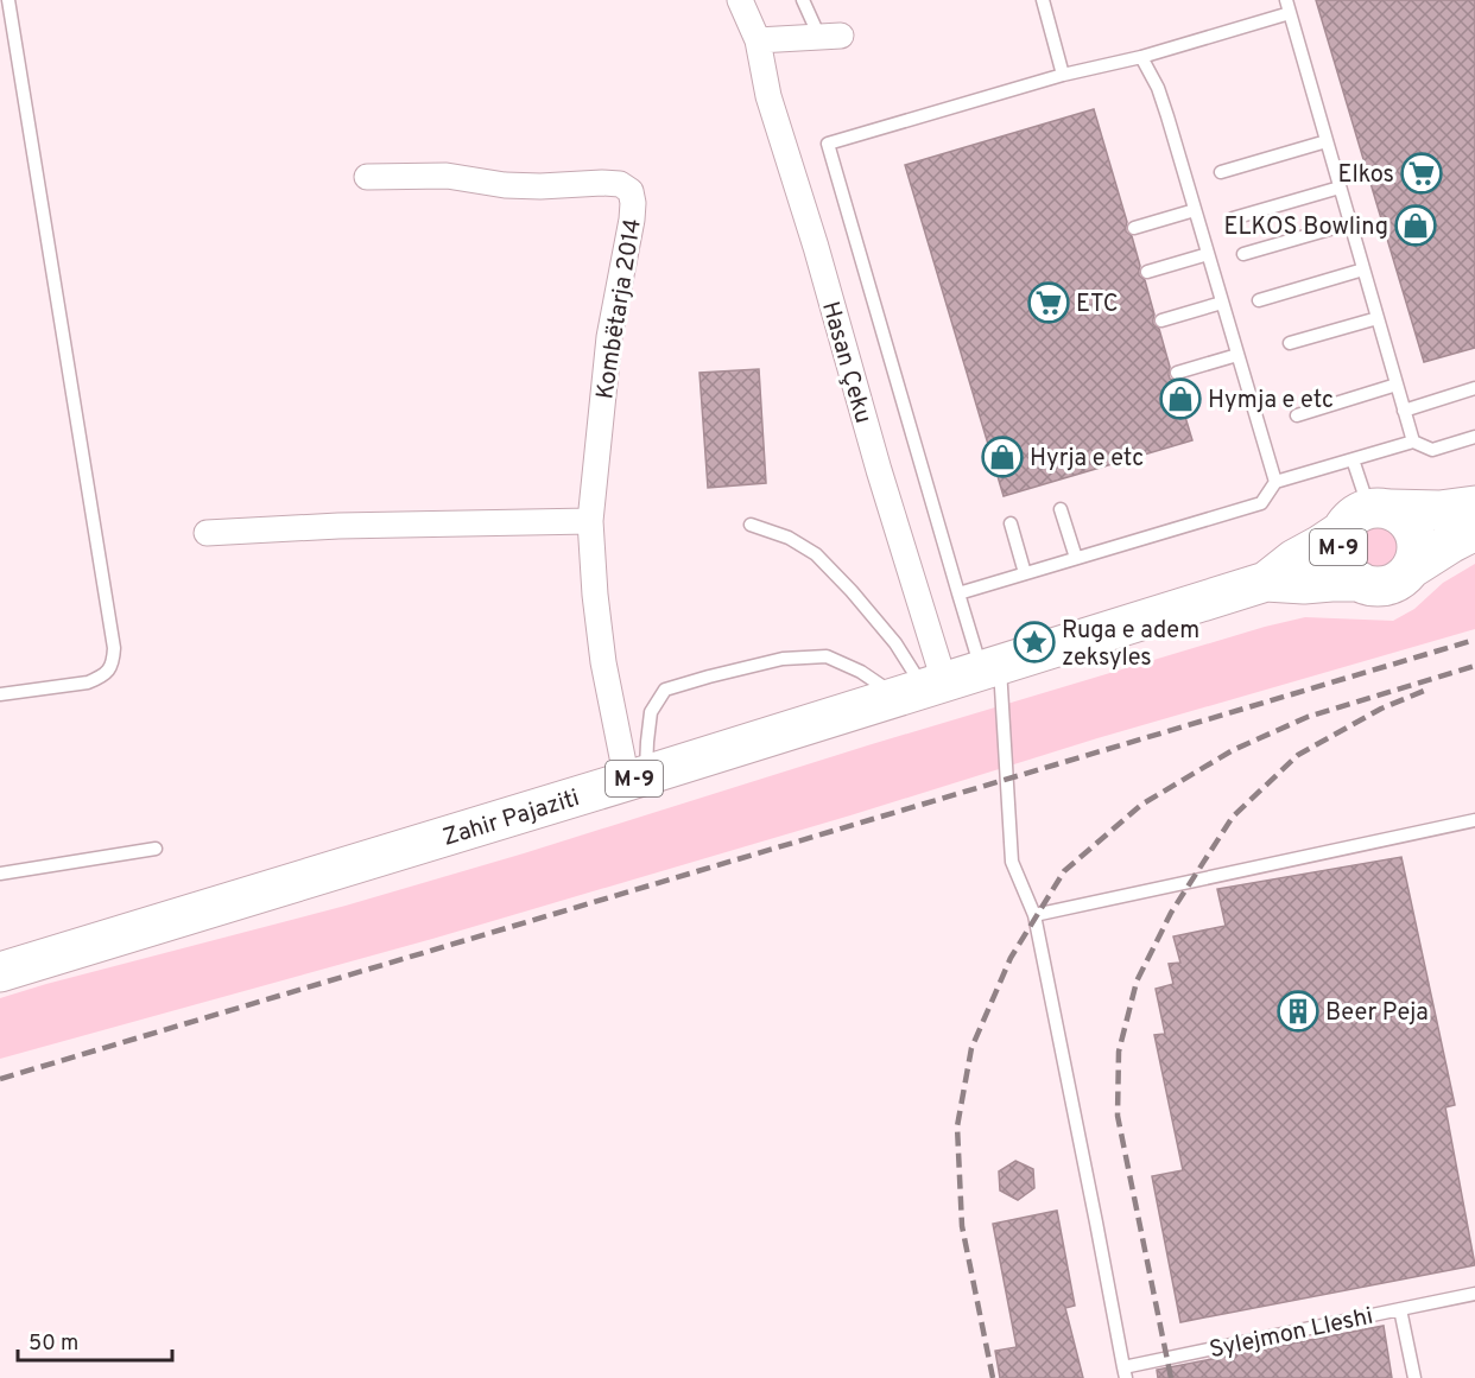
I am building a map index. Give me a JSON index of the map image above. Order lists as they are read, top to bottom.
{
  "streets": {
    "main road": ["M-9", "Zahir Pajaziti"],
    "street": ["Kombëtarja 2014", "Hasan Çeku"],
    "lane": ["Sylejmon Lleshi"]
  },
  "crossings": [
    ["Kombëtarja 2014", "Zahir Pajaziti"],
    ["Hasan Çeku", "Zahir Pajaziti"],
    ["M-9", "Zahir Pajaziti"]
  ],
  "places": {
    "supermarket": ["Elkos", "ETC"],
    "shop": ["ELKOS Bowling", "Hymja e etc", "Hyrja e etc"],
    "place": ["Ruga e adem zeksyles"],
    "building": ["Beer Peja"]
  },
  "scale_bar": "50 m"
}
